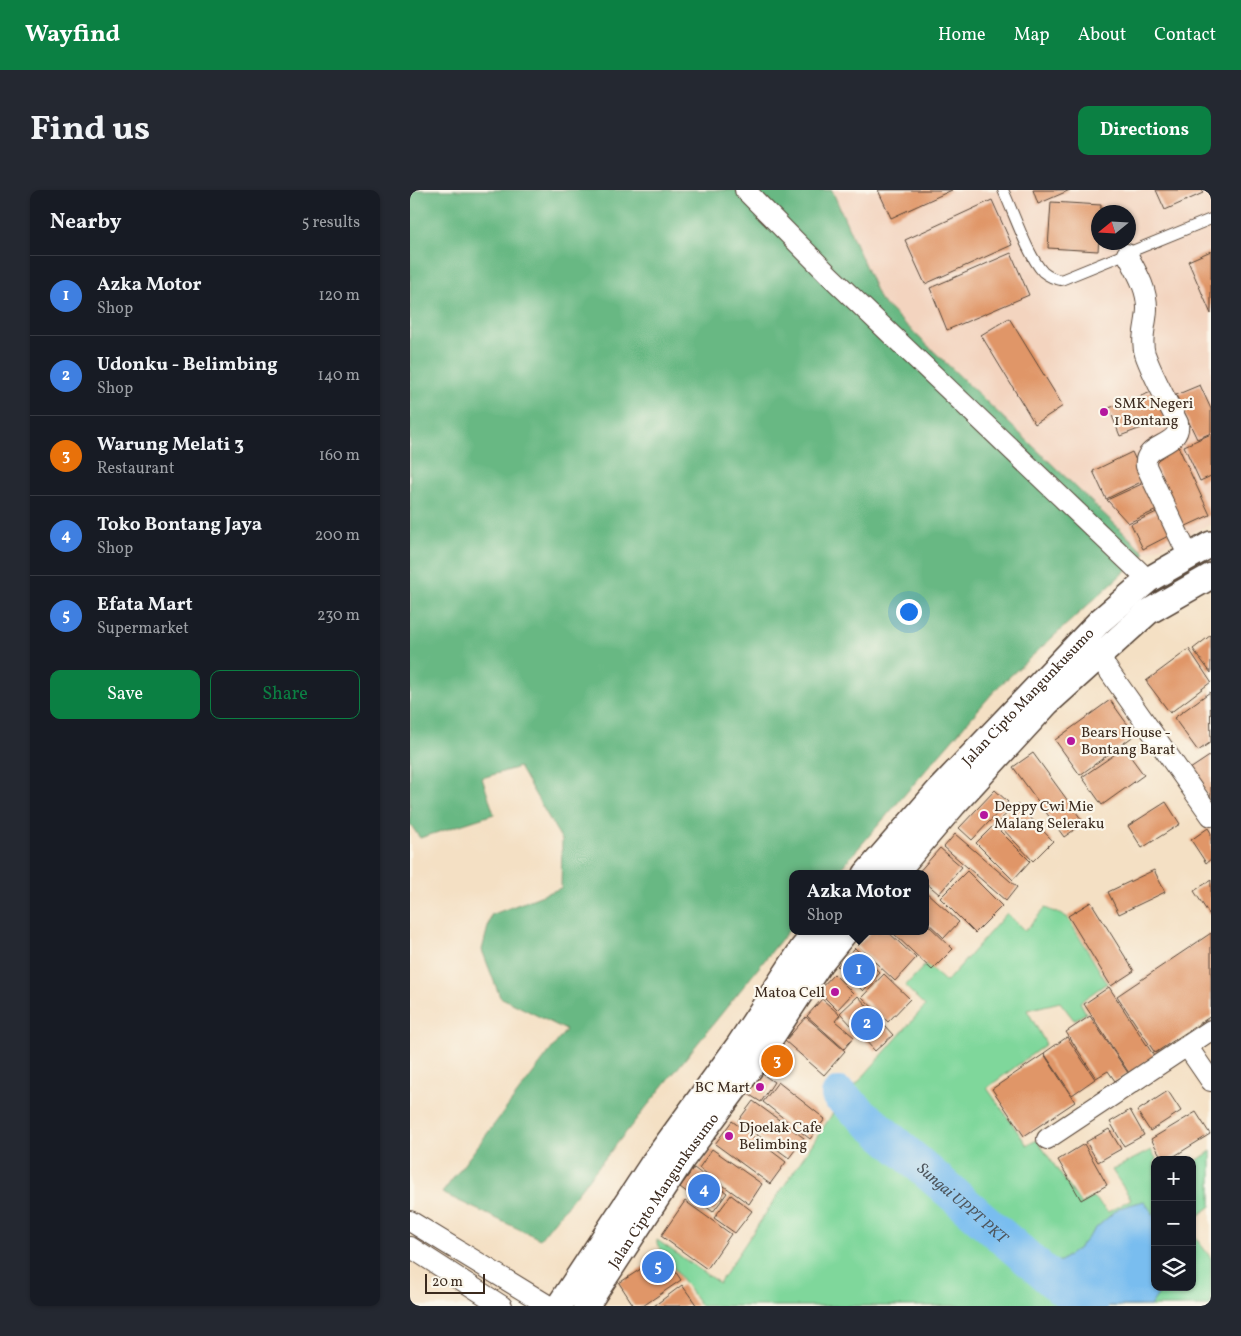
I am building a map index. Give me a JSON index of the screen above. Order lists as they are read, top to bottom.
{
  "streets": {
    "street": ["Jalan Cipto Mangunkusumo"]
  },
  "water": ["Sungai UPPT PKT"],
  "places": [
    "SMK Negeri 1 Bontang",
    "Bears House - Bontang Barat",
    "Deppy Cwi Mie Malang Seleraku",
    "Matoa Cell",
    "BC Mart",
    "Djoelak Cafe Belimbing"
  ],
  "scale_bar": "20 m",
  "north": "left",
  "page": {
    "header": "Wayfind",
    "nav": [
      "Home",
      "Map",
      "About",
      "Contact"
    ],
    "title": "Find us",
    "buttons": [
      "Directions",
      ["Save", "Share"]
    ],
    "heading": ["Nearby", "5 results"],
    "list": [
      {
        "mark": "1",
        "name": "Azka Motor",
        "note": "Shop",
        "value": "120 m"
      },
      {
        "mark": "2",
        "name": "Udonku - Belimbing",
        "note": "Shop",
        "value": "140 m"
      },
      {
        "mark": "3",
        "name": "Warung Melati 3",
        "note": "Restaurant",
        "value": "160 m"
      },
      {
        "mark": "4",
        "name": "Toko Bontang Jaya",
        "note": "Shop",
        "value": "200 m"
      },
      {
        "mark": "5",
        "name": "Efata Mart",
        "note": "Supermarket",
        "value": "230 m"
      }
    ],
    "popup": ["Azka Motor", "Shop"],
    "pins": [
      "1",
      "2",
      "3",
      "4",
      "5"
    ],
    "map_buttons": ["+", "−"],
    "scale": "20 m"
  }
}
